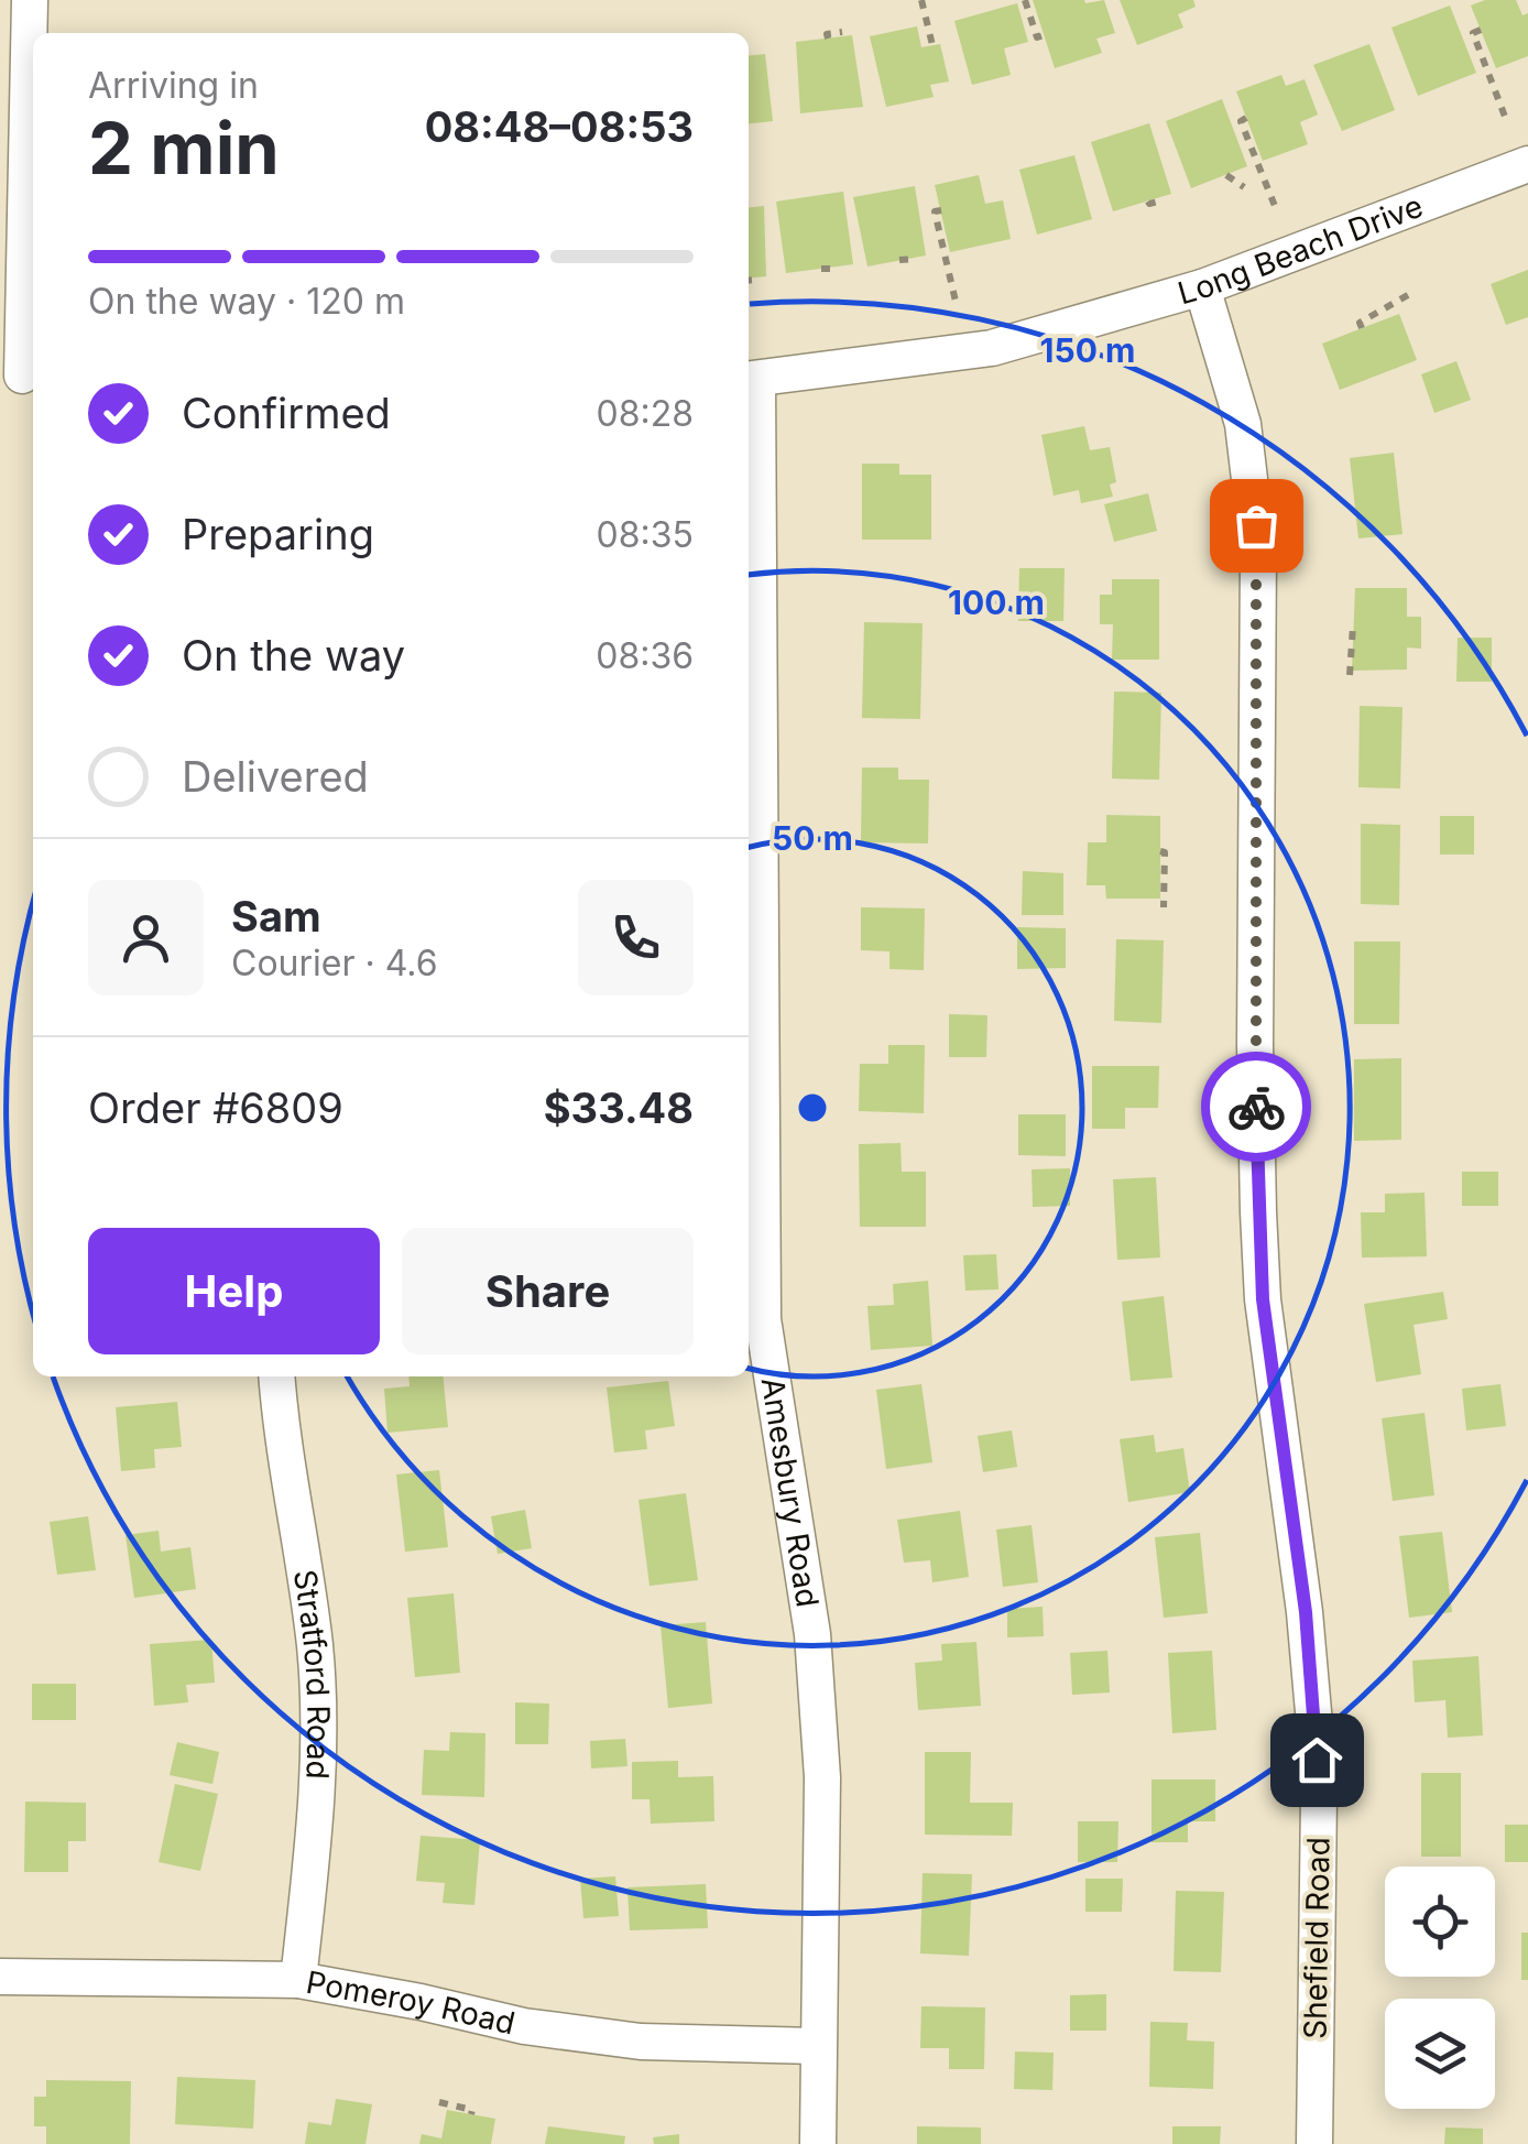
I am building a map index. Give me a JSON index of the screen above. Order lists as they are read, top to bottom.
{
  "streets": {
    "street": [
      "Long Beach Drive",
      "Amesbury Road",
      "Stratford Road",
      "Shefield Road",
      "Pomeroy Road"
    ]
  },
  "crossings": [
    ["Long Beach Drive", "Amesbury Road"],
    ["Long Beach Drive", "Shefield Road"],
    ["Amesbury Road", "Pomeroy Road"],
    ["Stratford Road", "Pomeroy Road"]
  ],
  "page": {
    "heading": ["2 min", "Arriving in", "08:48–08:53"],
    "panel": [
      "Sam",
      "Courier · 4.6",
      "Order #6809",
      "$33.48"
    ],
    "bar": "On the way · 120 m",
    "list": [
      ["Confirmed", "08:28"],
      ["Preparing", "08:35"],
      ["On the way", "08:36"],
      "Delivered"
    ],
    "buttons": ["Help", "Share"]
  },
  "rings": ["150 m", "100 m", "50 m"]
}
